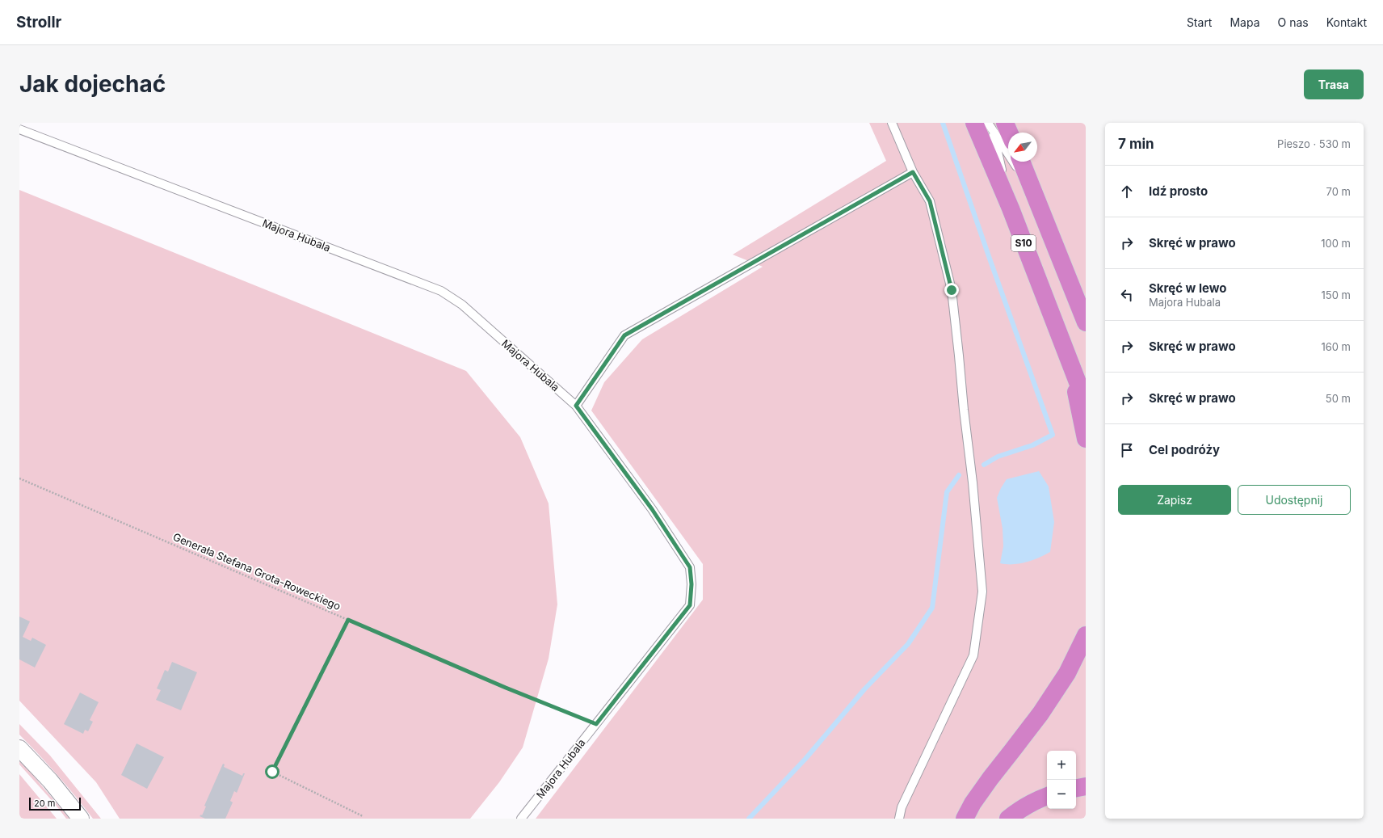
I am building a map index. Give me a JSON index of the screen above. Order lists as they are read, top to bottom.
{
  "streets": {
    "highway": ["S10"],
    "lane": ["Majora Hubala"],
    "path": ["Generała Stefana Grota-Roweckiego"]
  },
  "crossings": [
    ["Majora Hubala", "Generała Stefana Grota-Roweckiego"]
  ],
  "scale_bar": "20 m",
  "north": "bottom left",
  "page": {
    "header": "Strollr",
    "nav": [
      "Start",
      "Mapa",
      "O nas",
      "Kontakt"
    ],
    "buttons": [
      "Trasa",
      ["Zapisz", "Udostępnij"]
    ],
    "title": "Jak dojechać",
    "heading": ["7 min", "Pieszo · 530 m"],
    "list": [
      ["Idź prosto", "70 m"],
      ["Skręć w prawo", "100 m"],
      ["Skręć w lewo", "Majora Hubala", "150 m"],
      ["Skręć w prawo", "160 m"],
      ["Skręć w prawo", "50 m"],
      "Cel podróży"
    ],
    "map_buttons": ["+", "−"],
    "scale": "20 m"
  }
}
